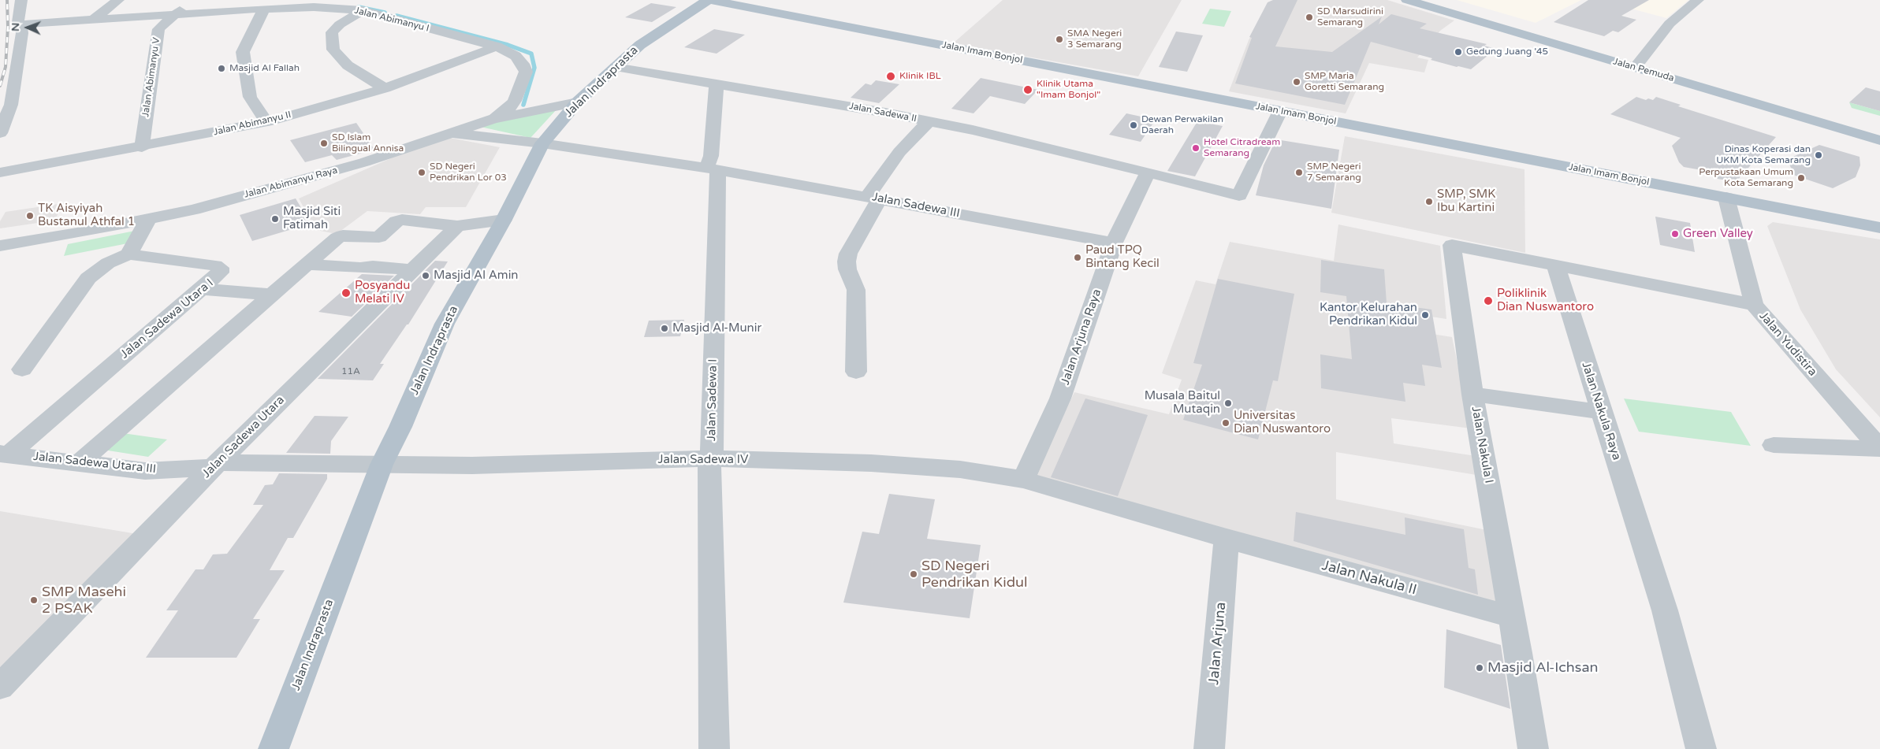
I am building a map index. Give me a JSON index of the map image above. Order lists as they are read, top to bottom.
{
  "streets": {
    "main road": ["Jalan Imam Bonjol", "Jalan Pemuda", "Jalan Indraprasta"],
    "street": [
      "Jalan Abimanyu I",
      "Jalan Abimanyu V",
      "Jalan Sadewa II",
      "Jalan Abimanyu II",
      "Jalan Abimanyu Raya",
      "Jalan Sadewa III",
      "Jalan Sadewa Utara I",
      "Jalan Arjuna Raya",
      "Jalan Yudistira",
      "Jalan Sadewa I",
      "Jalan Nakula Raya",
      "Jalan Sadewa Utara",
      "Jalan Nakula I",
      "Jalan Sadewa IV",
      "Jalan Sadewa Utara III",
      "Jalan Nakula II",
      "Jalan Arjuna"
    ]
  },
  "crossings": [
    ["Jalan Abimanyu I", "Jalan Abimanyu V"],
    ["Jalan Abimanyu I", "Jalan Abimanyu II"],
    ["Jalan Abimanyu I", "Jalan Abimanyu Raya"],
    ["Jalan Imam Bonjol", "Jalan Yudistira"],
    ["Jalan Abimanyu V", "Jalan Abimanyu II"],
    ["Jalan Indraprasta", "Jalan Sadewa II"],
    ["Jalan Indraprasta", "Jalan Abimanyu Raya"],
    ["Jalan Indraprasta", "Jalan Sadewa III"],
    ["Jalan Indraprasta", "Jalan Sadewa IV"],
    ["Jalan Sadewa II", "Jalan Arjuna Raya"],
    ["Jalan Sadewa II", "Jalan Sadewa I"],
    ["Jalan Abimanyu Raya", "Jalan Sadewa III"],
    ["Jalan Sadewa III", "Jalan Arjuna Raya"],
    ["Jalan Sadewa III", "Jalan Sadewa I"],
    ["Jalan Sadewa Utara I", "Jalan Sadewa Utara III"],
    ["Jalan Arjuna Raya", "Jalan Sadewa IV"],
    ["Jalan Sadewa I", "Jalan Sadewa IV"],
    ["Jalan Nakula Raya", "Jalan Nakula I"],
    ["Jalan Sadewa Utara", "Jalan Sadewa IV"],
    ["Jalan Sadewa Utara", "Jalan Sadewa Utara III"],
    ["Jalan Nakula I", "Jalan Nakula II"],
    ["Jalan Sadewa IV", "Jalan Sadewa Utara III"],
    ["Jalan Nakula II", "Jalan Arjuna"]
  ],
  "places": [
    "SD Marsudirini Semarang",
    "SMA Negeri 3 Semarang",
    "Gedung Juang '45",
    "Masjid Al Fallah",
    "Klinik IBL",
    "SMP Maria Goretti Semarang",
    "Klinik Utama \"Imam Bonjol\"",
    "Dewan Perwakilan Daerah",
    "SD Islam Bilingual Annisa",
    "Hotel Citradream Semarang",
    "Dinas Koperasi dan UKM Kota Semarang",
    "SD Negeri Pendrikan Lor 03",
    "SMP Negeri 7 Semarang",
    "Perpustakaan Umum Kota Semarang",
    "SMP, SMK Ibu Kartini",
    "TK Aisyiyah Bustanul Athfal 1",
    "Masjid Siti Fatimah",
    "Green Valley",
    "Paud TPQ Bintang Kecil",
    "Masjid Al Amin",
    "Posyandu Melati IV",
    "Poliklinik Dian Nuswantoro",
    "Kantor Kelurahan Pendrikan Kidul",
    "Masjid Al-Munir",
    "Musala Baitul Mutaqin",
    "Universitas Dian Nuswantoro",
    "SD Negeri Pendrikan Kidul",
    "SMP Masehi 2 PSAK",
    "Masjid Al-Ichsan"
  ],
  "house_numbers": ["11A"],
  "north": "left"
}
